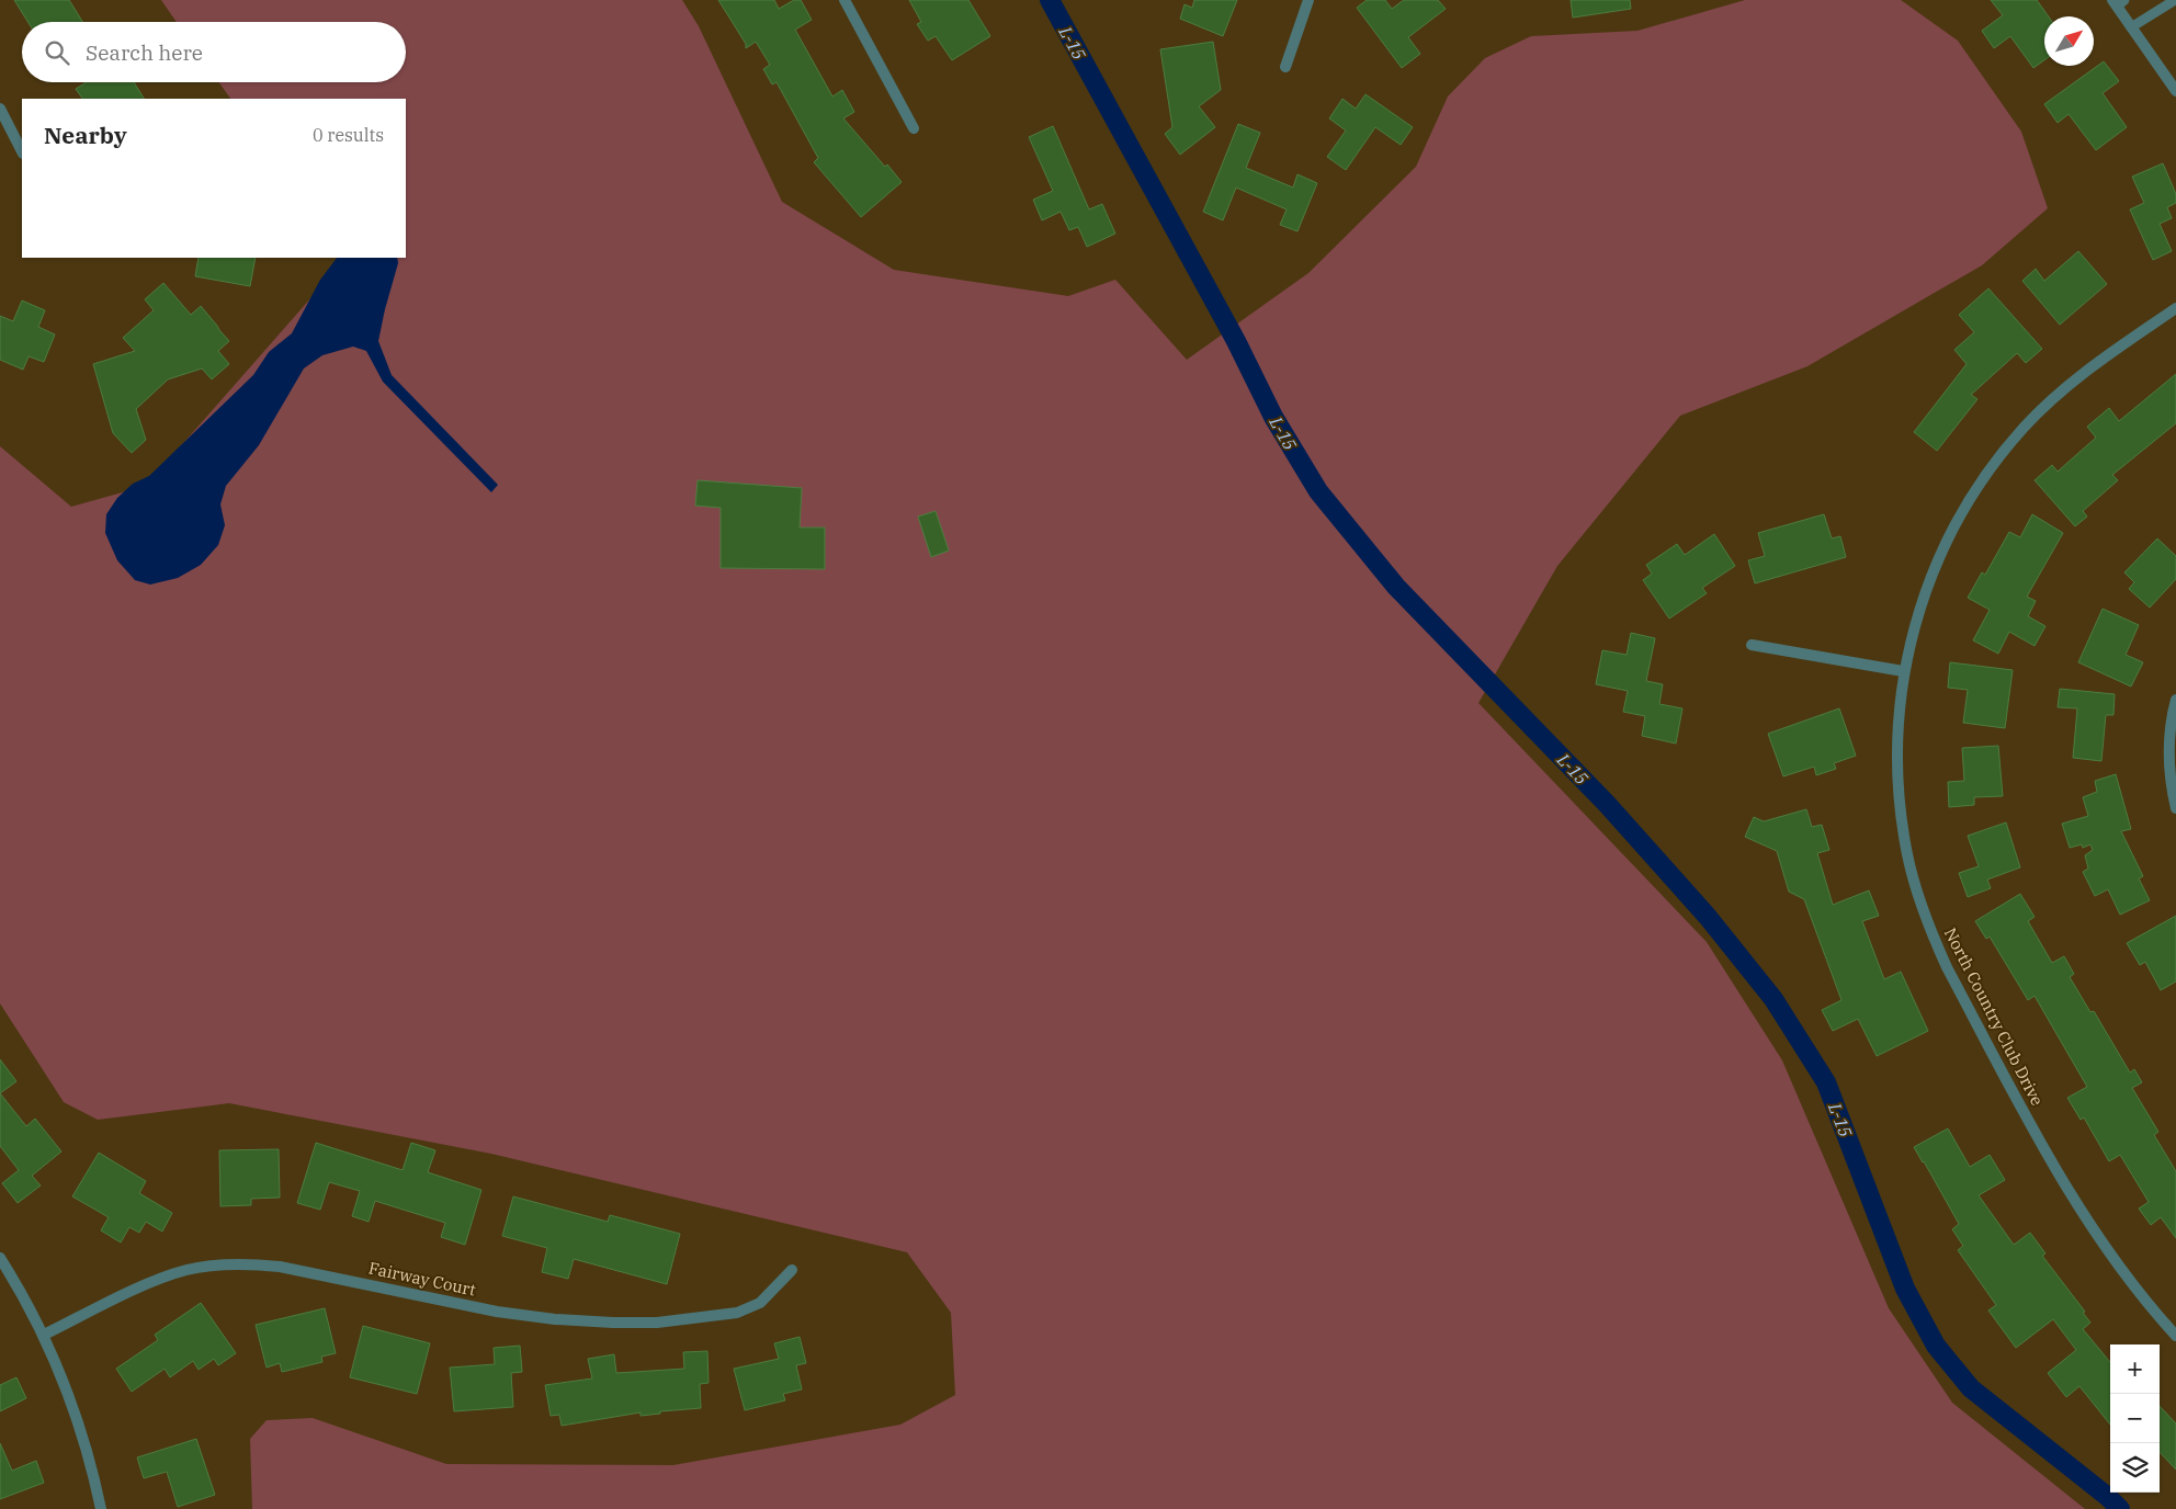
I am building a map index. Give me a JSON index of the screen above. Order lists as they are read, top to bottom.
{
  "streets": {
    "street": ["North Country Club Drive", "Fairway Court"]
  },
  "water": ["L-15"],
  "north": "top right",
  "page": {
    "search": "Search here",
    "heading": ["Nearby", "0 results"],
    "map_buttons": ["+", "−"]
  }
}
